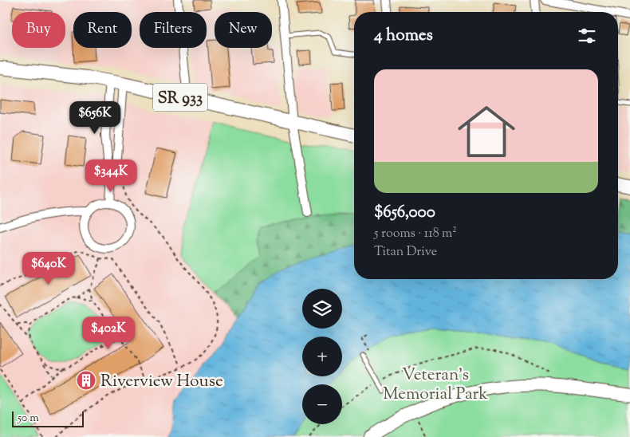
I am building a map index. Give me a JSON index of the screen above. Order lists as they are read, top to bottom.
{
  "streets": {
    "main road": ["SR 933"]
  },
  "parks": ["Veteran's Memorial Park"],
  "places": {
    "building": ["Riverview House"]
  },
  "scale_bar": "50 m",
  "page": {
    "chip": [
      "Buy",
      "Rent",
      "Filters",
      "New"
    ],
    "heading": "4 homes",
    "list": [
      {
        "name": "$656,000",
        "note": "5 rooms · 118 m² · Titan Drive"
      }
    ],
    "price": [
      "$656K",
      "$344K",
      "$640K",
      "$402K"
    ],
    "map_buttons": ["+", "−"],
    "scale": "50 m"
  }
}
